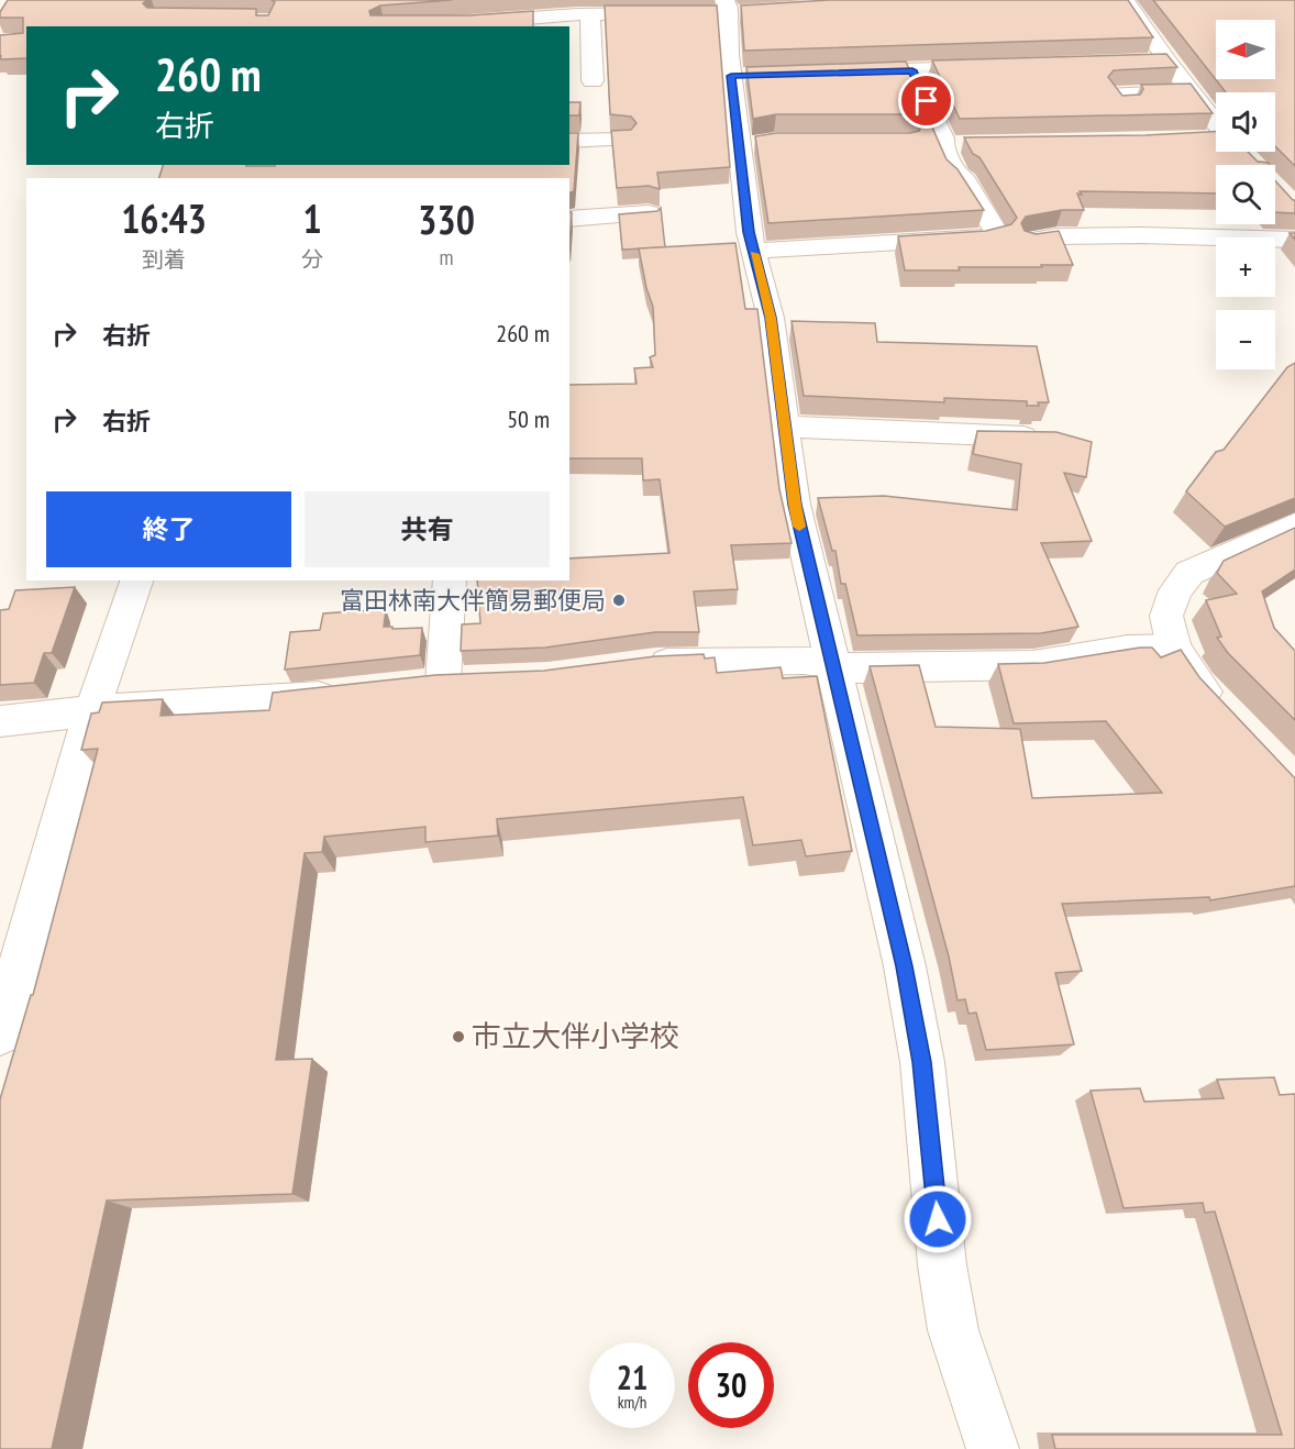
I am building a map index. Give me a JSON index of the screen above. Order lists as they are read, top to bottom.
{
  "places": ["富田林南大伴簡易郵便局", "市立大伴小学校"],
  "north": "left",
  "page": {
    "map_buttons": ["+", "−"],
    "turn": ["260 m", "右折"],
    "eta": [
      "16:43",
      "到着",
      "1",
      "分",
      "330",
      "m"
    ],
    "list": [
      {
        "name": "右折",
        "value": "260 m"
      },
      {
        "name": "右折",
        "value": "50 m"
      }
    ],
    "buttons": ["終了", "共有"],
    "speed": "21 km/h",
    "limit": "30"
  }
}
